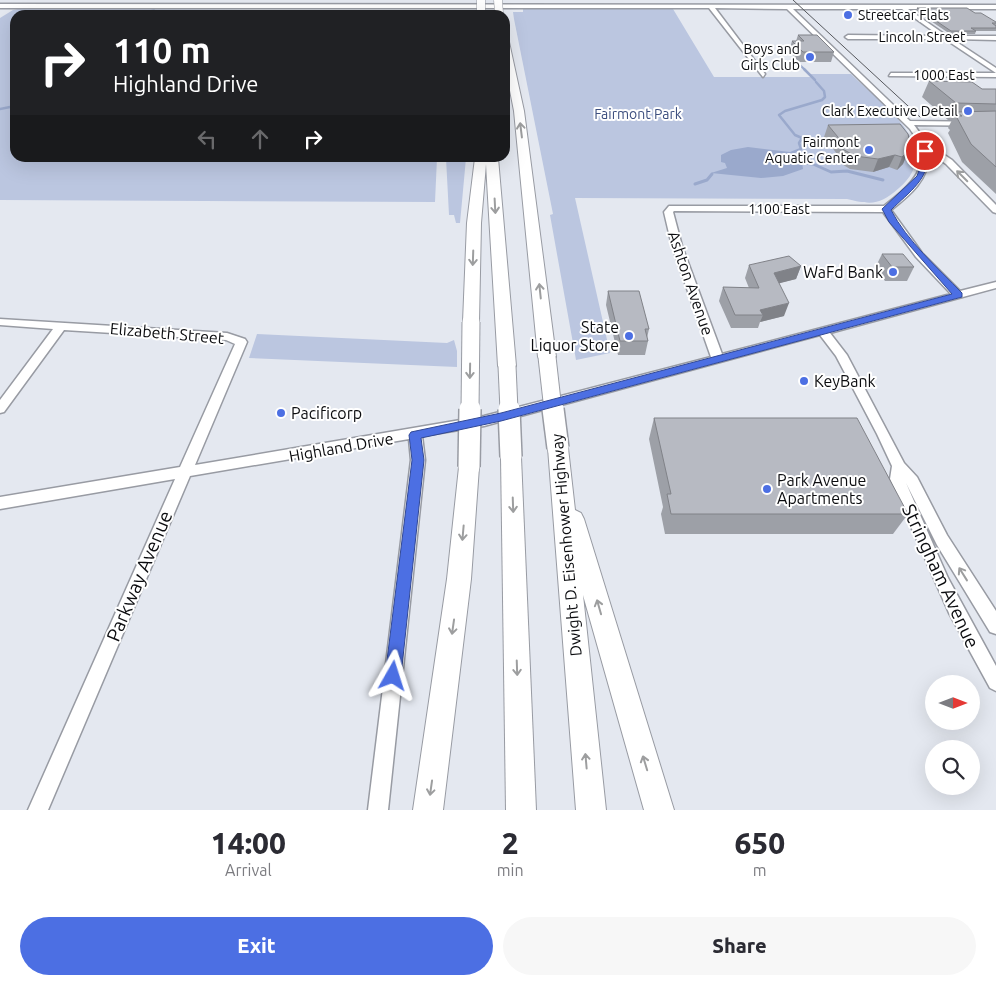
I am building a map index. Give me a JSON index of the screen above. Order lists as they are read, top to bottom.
{
  "streets": {
    "highway": ["Dwight D. Eisenhower Highway"],
    "street": [
      "Lincoln Street",
      "1000 East",
      "1100 East",
      "Ashton Avenue",
      "Elizabeth Street",
      "Highland Drive",
      "Parkway Avenue",
      "Stringham Avenue"
    ]
  },
  "crossings": [
    ["1100 East", "Ashton Avenue"],
    ["Ashton Avenue", "Highland Drive"],
    ["Elizabeth Street", "Parkway Avenue"],
    ["Highland Drive", "Parkway Avenue"],
    ["Highland Drive", "Stringham Avenue"]
  ],
  "parks": ["Fairmont Park"],
  "places": [
    "Streetcar Flats",
    "Boys and Girls Club",
    "Clark Executive Detail",
    "Fairmont Aquatic Center",
    "WaFd Bank",
    "State Liquor Store",
    "KeyBank",
    "Pacificorp",
    "Park Avenue Apartments"
  ],
  "north": "right",
  "page": {
    "turn": ["110 m", "Highland Drive"],
    "eta": [
      "14:00",
      "Arrival",
      "2",
      "min",
      "650",
      "m"
    ],
    "buttons": ["Exit", "Share"]
  }
}
